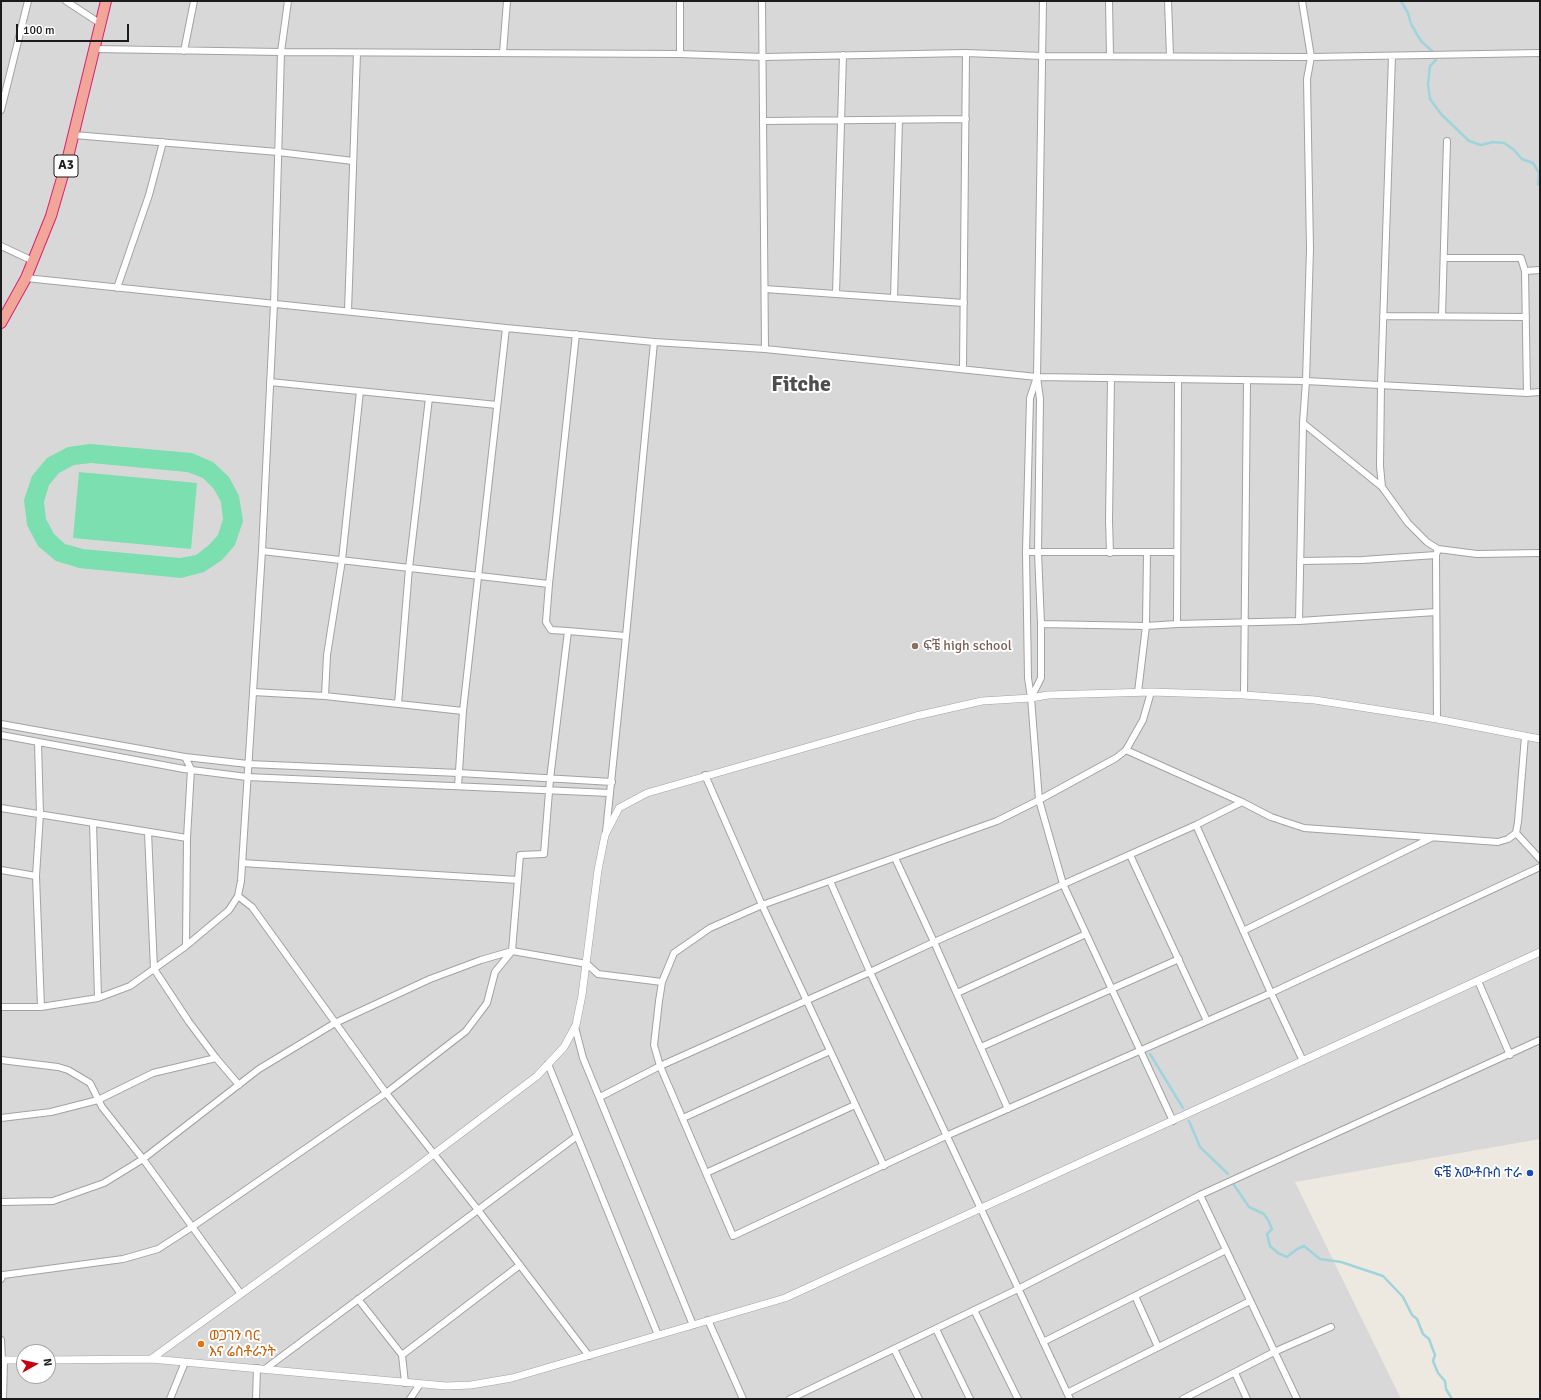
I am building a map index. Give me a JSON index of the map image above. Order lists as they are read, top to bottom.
{
  "streets": {
    "highway": ["A3"]
  },
  "districts": ["Fitche"],
  "places": ["ፍቼ high school", "ፍቼ አውቶቡስ ተራ", "ወጋገን ባር እና ሬስቶራንት"],
  "scale_bar": "100 m",
  "north": "right"
}
